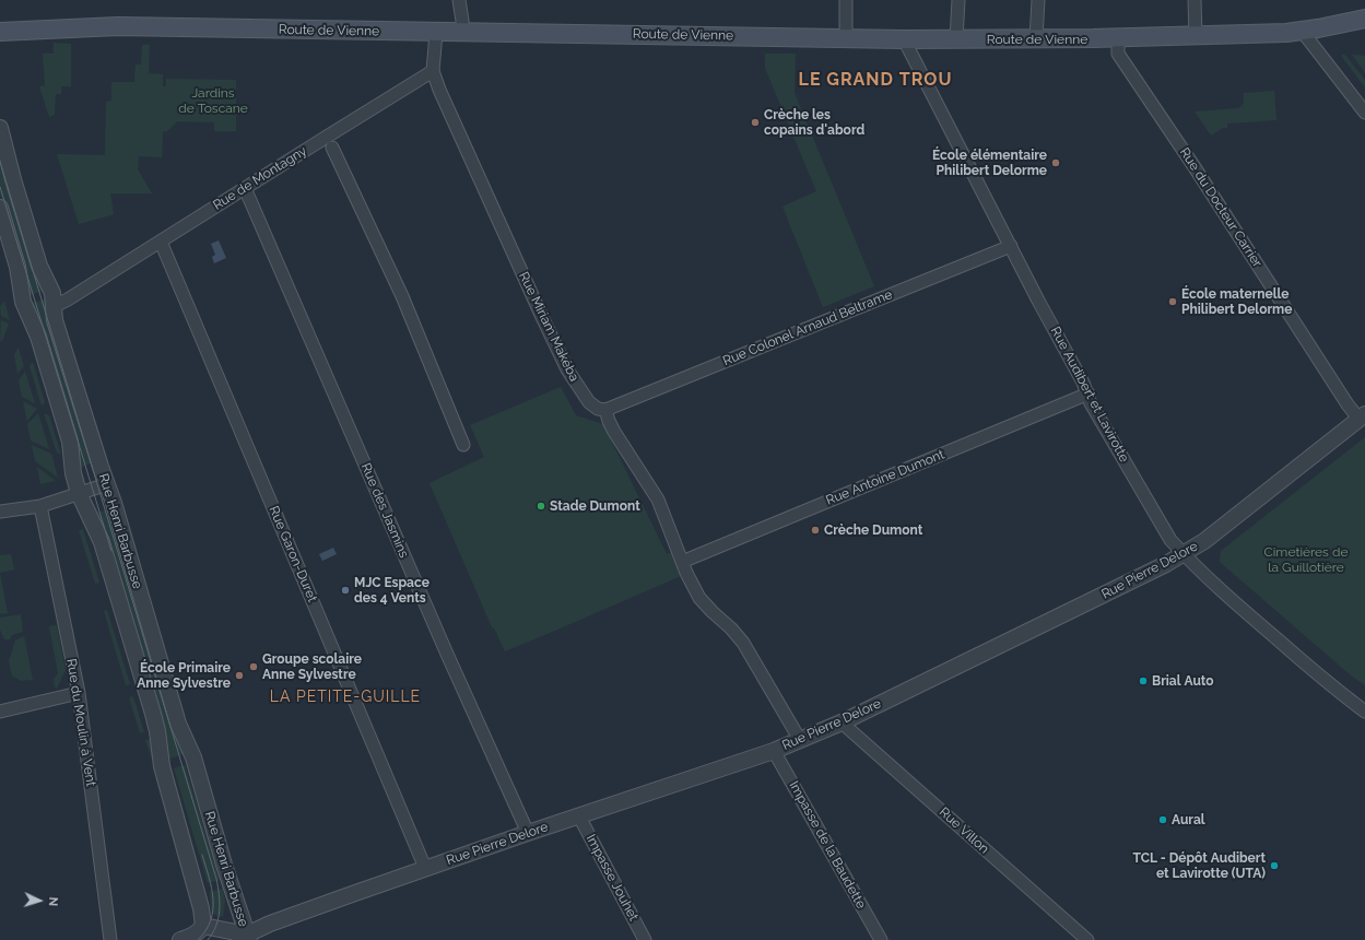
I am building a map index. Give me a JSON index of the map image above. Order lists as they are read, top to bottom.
{
  "streets": {
    "main road": ["Route de Vienne"],
    "street": [
      "Rue de Montagny",
      "Rue du Docteur Carrier",
      "Rue Miriam Makéba",
      "Rue Colonel Arnaud Beltrame",
      "Rue Audibert et Lavirotte",
      "Rue Antoine Dumont",
      "Rue des Jasmins",
      "Rue Henri Barbusse",
      "Rue Garon-Duret",
      "Rue Pierre Delore",
      "Rue du Moulin à Vent",
      "Rue Villon",
      "Impasse de la Baudette",
      "Impasse Jouhet"
    ]
  },
  "crossings": [
    ["Route de Vienne", "Rue du Docteur Carrier"],
    ["Route de Vienne", "Rue Audibert et Lavirotte"],
    ["Rue de Montagny", "Rue Miriam Makéba"],
    ["Rue de Montagny", "Rue des Jasmins"],
    ["Rue de Montagny", "Rue Henri Barbusse"],
    ["Rue de Montagny", "Rue Garon-Duret"],
    ["Rue du Docteur Carrier", "Rue Pierre Delore"],
    ["Rue Miriam Makéba", "Rue Colonel Arnaud Beltrame"],
    ["Rue Colonel Arnaud Beltrame", "Rue Audibert et Lavirotte"],
    ["Rue Audibert et Lavirotte", "Rue Antoine Dumont"],
    ["Rue Audibert et Lavirotte", "Rue Pierre Delore"],
    ["Rue des Jasmins", "Rue Pierre Delore"],
    ["Rue Henri Barbusse", "Rue Pierre Delore"],
    ["Rue Garon-Duret", "Rue Pierre Delore"],
    ["Rue Pierre Delore", "Rue Villon"],
    ["Rue Pierre Delore", "Impasse de la Baudette"],
    ["Rue Pierre Delore", "Impasse Jouhet"]
  ],
  "districts": ["LE GRAND TROU", "LA PETITE-GUILLE"],
  "parks": ["Jardins de Toscane", "Cimetières de la Guillotière"],
  "places": [
    "Crèche les copains d'abord",
    "École élémentaire Philibert Delorme",
    "École maternelle Philibert Delorme",
    "Stade Dumont",
    "Crèche Dumont",
    "MJC Espace des 4 Vents",
    "Groupe scolaire Anne Sylvestre",
    "École Primaire Anne Sylvestre",
    "Brial Auto",
    "Aural",
    "TCL - Dépôt Audibert et Lavirotte (UTA)"
  ],
  "north": "right"
}
